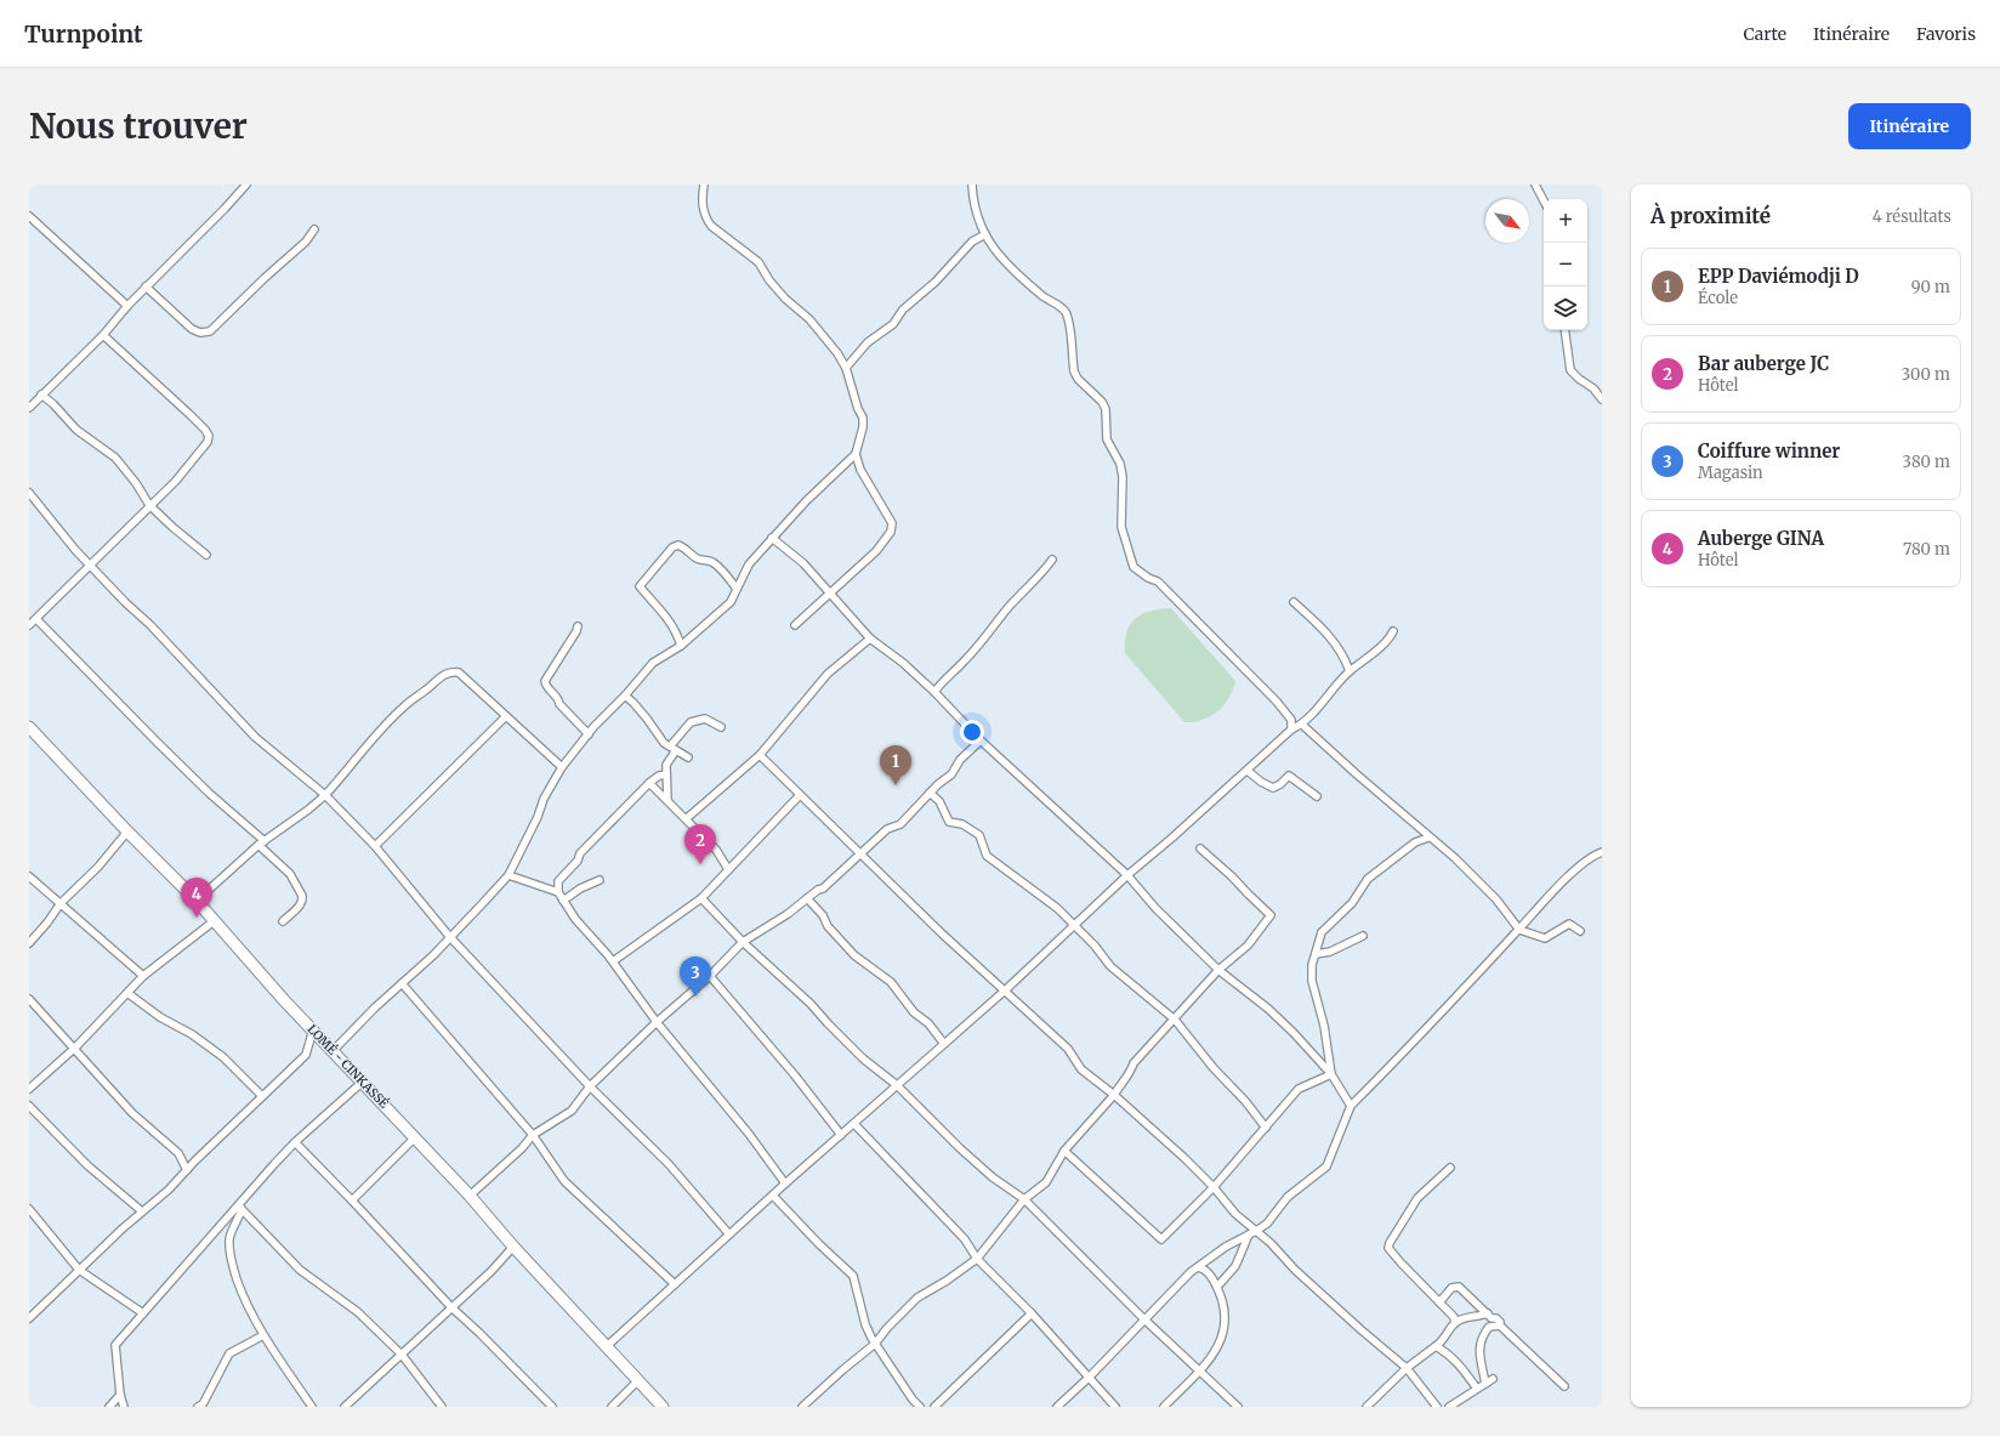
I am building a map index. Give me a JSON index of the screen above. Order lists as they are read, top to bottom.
{
  "streets": {
    "highway": ["LOMÉ - CINKASSÉ"]
  },
  "north": "bottom right",
  "page": {
    "header": "Turnpoint",
    "nav": ["Carte", "Itinéraire", "Favoris"],
    "buttons": "Itinéraire",
    "title": "Nous trouver",
    "heading": ["À proximité", "4 résultats"],
    "map_buttons": ["+", "−"],
    "list": [
      {
        "mark": "1",
        "name": "EPP Daviémodji D",
        "note": "École",
        "value": "90 m"
      },
      {
        "mark": "2",
        "name": "Bar auberge JC",
        "note": "Hôtel",
        "value": "300 m"
      },
      {
        "mark": "3",
        "name": "Coiffure winner",
        "note": "Magasin",
        "value": "380 m"
      },
      {
        "mark": "4",
        "name": "Auberge GINA",
        "note": "Hôtel",
        "value": "780 m"
      }
    ],
    "pins": [
      "1",
      "2",
      "4",
      "3"
    ]
  }
}
